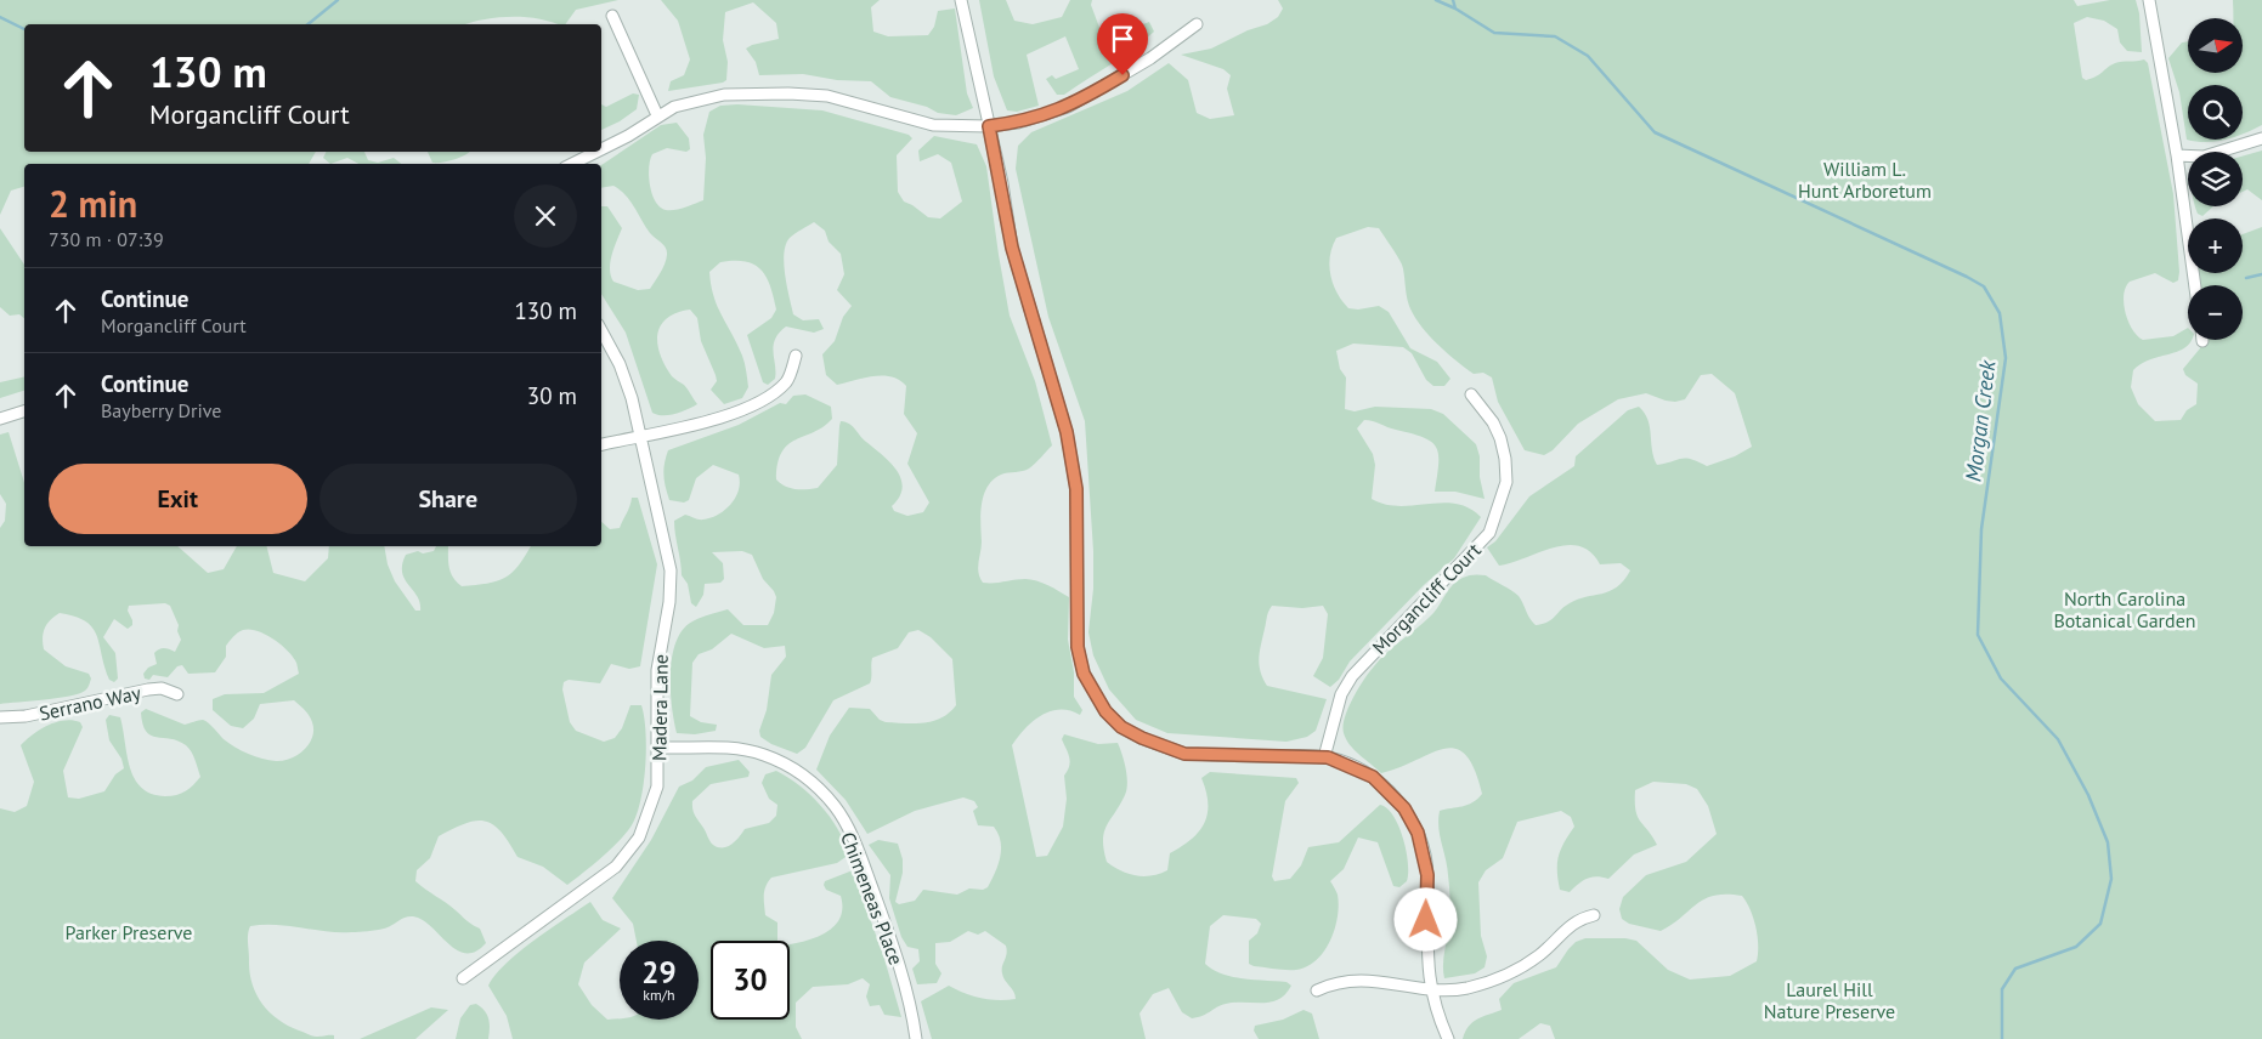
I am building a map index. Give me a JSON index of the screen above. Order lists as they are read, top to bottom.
{
  "streets": {
    "street": [
      "Morgancliff Court",
      "Serrano Way",
      "Madera Lane",
      "Chimeneas Place"
    ]
  },
  "crossings": [
    ["Madera Lane", "Chimeneas Place"]
  ],
  "water": ["Morgan Creek"],
  "parks": [
    "William L. Hunt Arboretum",
    "North Carolina Botanical Garden",
    "Parker Preserve",
    "Laurel Hill Nature Preserve"
  ],
  "north": "right",
  "page": {
    "map_buttons": ["+", "−"],
    "turn": ["130 m", "Morgancliff Court"],
    "heading": ["2 min", "730 m · 07:39"],
    "list": [
      {
        "name": "Continue",
        "note": "Morgancliff Court",
        "value": "130 m"
      },
      {
        "name": "Continue",
        "note": "Bayberry Drive",
        "value": "30 m"
      }
    ],
    "buttons": ["Exit", "Share"],
    "speed": "29 km/h",
    "limit": "30"
  }
}
